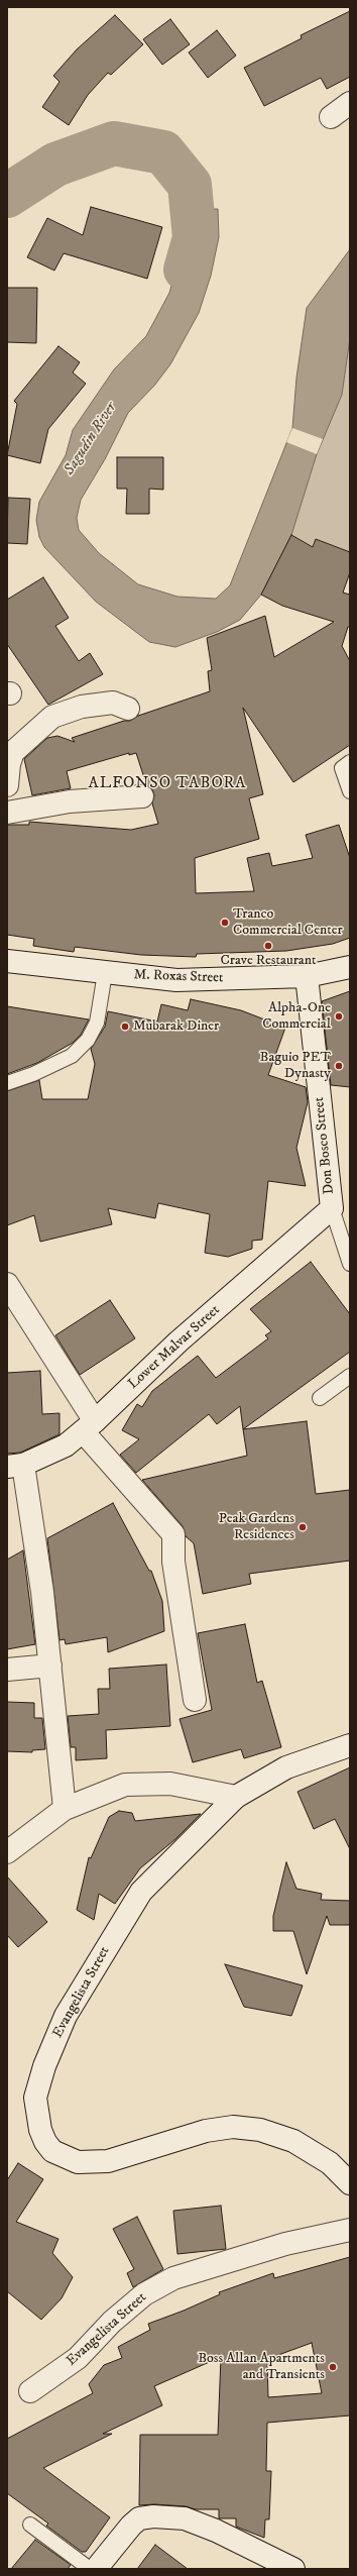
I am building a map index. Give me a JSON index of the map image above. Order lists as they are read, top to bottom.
{
  "streets": {
    "street": [
      "M. Roxas Street",
      "Don Bosco Street",
      "Lower Malvar Street",
      "Evangelista Street"
    ]
  },
  "crossings": [
    ["M. Roxas Street", "Don Bosco Street"],
    ["Don Bosco Street", "Lower Malvar Street"]
  ],
  "districts": ["ALFONSO TABORA"],
  "water": ["Sagudin River"],
  "places": [
    "Tranco Commercial Center",
    "Crave Restaurant",
    "Alpha-One Commercial",
    "Mubarak Diner",
    "Baguio PET Dynasty",
    "Peak Gardens Residences",
    "Boss Allan Apartments and Transients"
  ]
}
